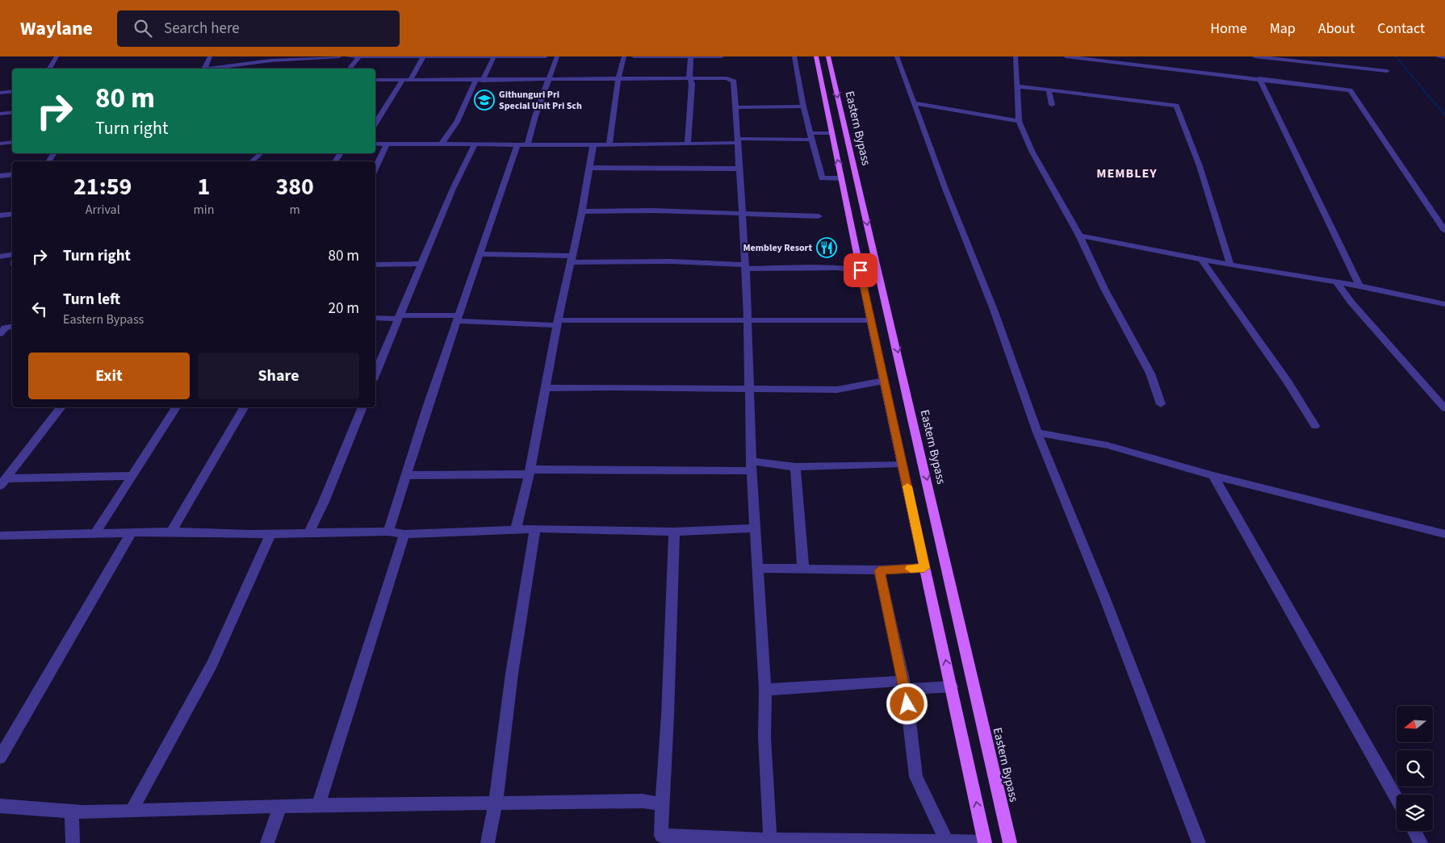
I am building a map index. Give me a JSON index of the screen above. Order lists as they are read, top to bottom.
{
  "streets": {
    "main road": ["Eastern Bypass"]
  },
  "districts": ["MEMBLEY"],
  "places": {
    "school or university": ["Githunguri Pri Special Unit Pri Sch"],
    "restaurant": ["Membley Resort"]
  },
  "north": "left",
  "page": {
    "header": "Waylane",
    "search": "Search here",
    "nav": [
      "Home",
      "Map",
      "About",
      "Contact"
    ],
    "turn": ["80 m", "Turn right"],
    "eta": [
      "21:59",
      "Arrival",
      "1",
      "min",
      "380",
      "m"
    ],
    "list": [
      {
        "name": "Turn right",
        "value": "80 m"
      },
      {
        "name": "Turn left",
        "note": "Eastern Bypass",
        "value": "20 m"
      }
    ],
    "buttons": ["Exit", "Share"]
  }
}
